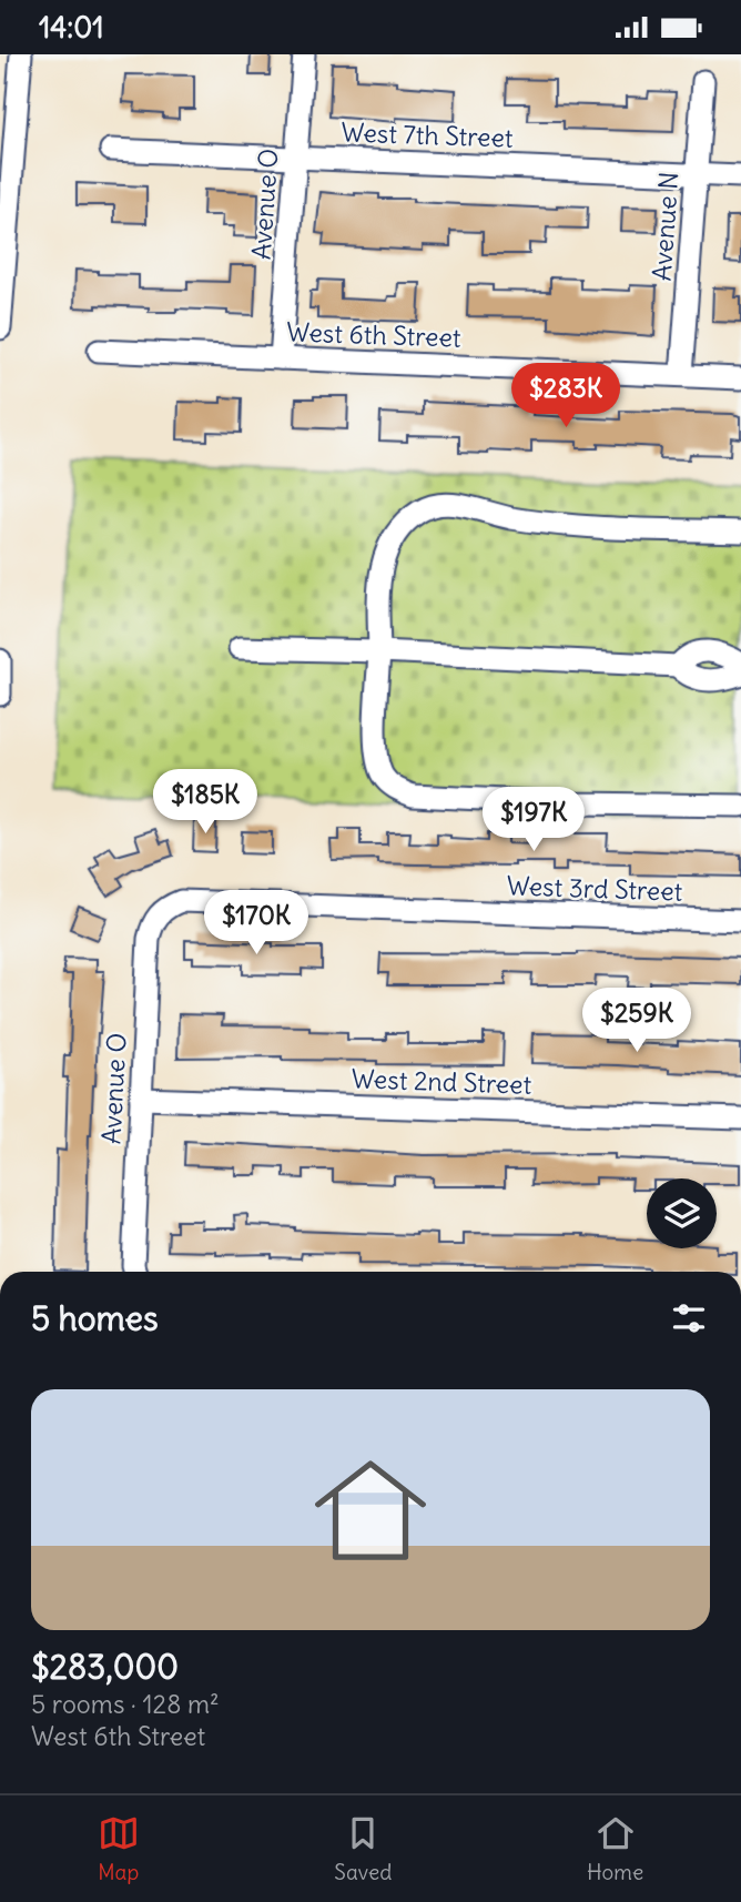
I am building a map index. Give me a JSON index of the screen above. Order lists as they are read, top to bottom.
{
  "streets": {
    "street": [
      "West 7th Street",
      "Avenue O",
      "Avenue N",
      "West 6th Street",
      "West 3rd Street",
      "West 2nd Street"
    ]
  },
  "crossings": [
    ["West 7th Street", "Avenue O"],
    ["West 7th Street", "Avenue N"],
    ["Avenue O", "West 6th Street"],
    ["Avenue O", "West 3rd Street"],
    ["Avenue O", "West 2nd Street"],
    ["Avenue N", "West 6th Street"]
  ],
  "page": {
    "status": "14:01",
    "price": [
      "$283K",
      "$185K",
      "$197K",
      "$170K",
      "$259K"
    ],
    "heading": "5 homes",
    "list": [
      {
        "name": "$283,000",
        "note": "5 rooms · 128 m² · West 6th Street"
      }
    ],
    "tabs": ["Map", "Saved", "Home"]
  }
}
